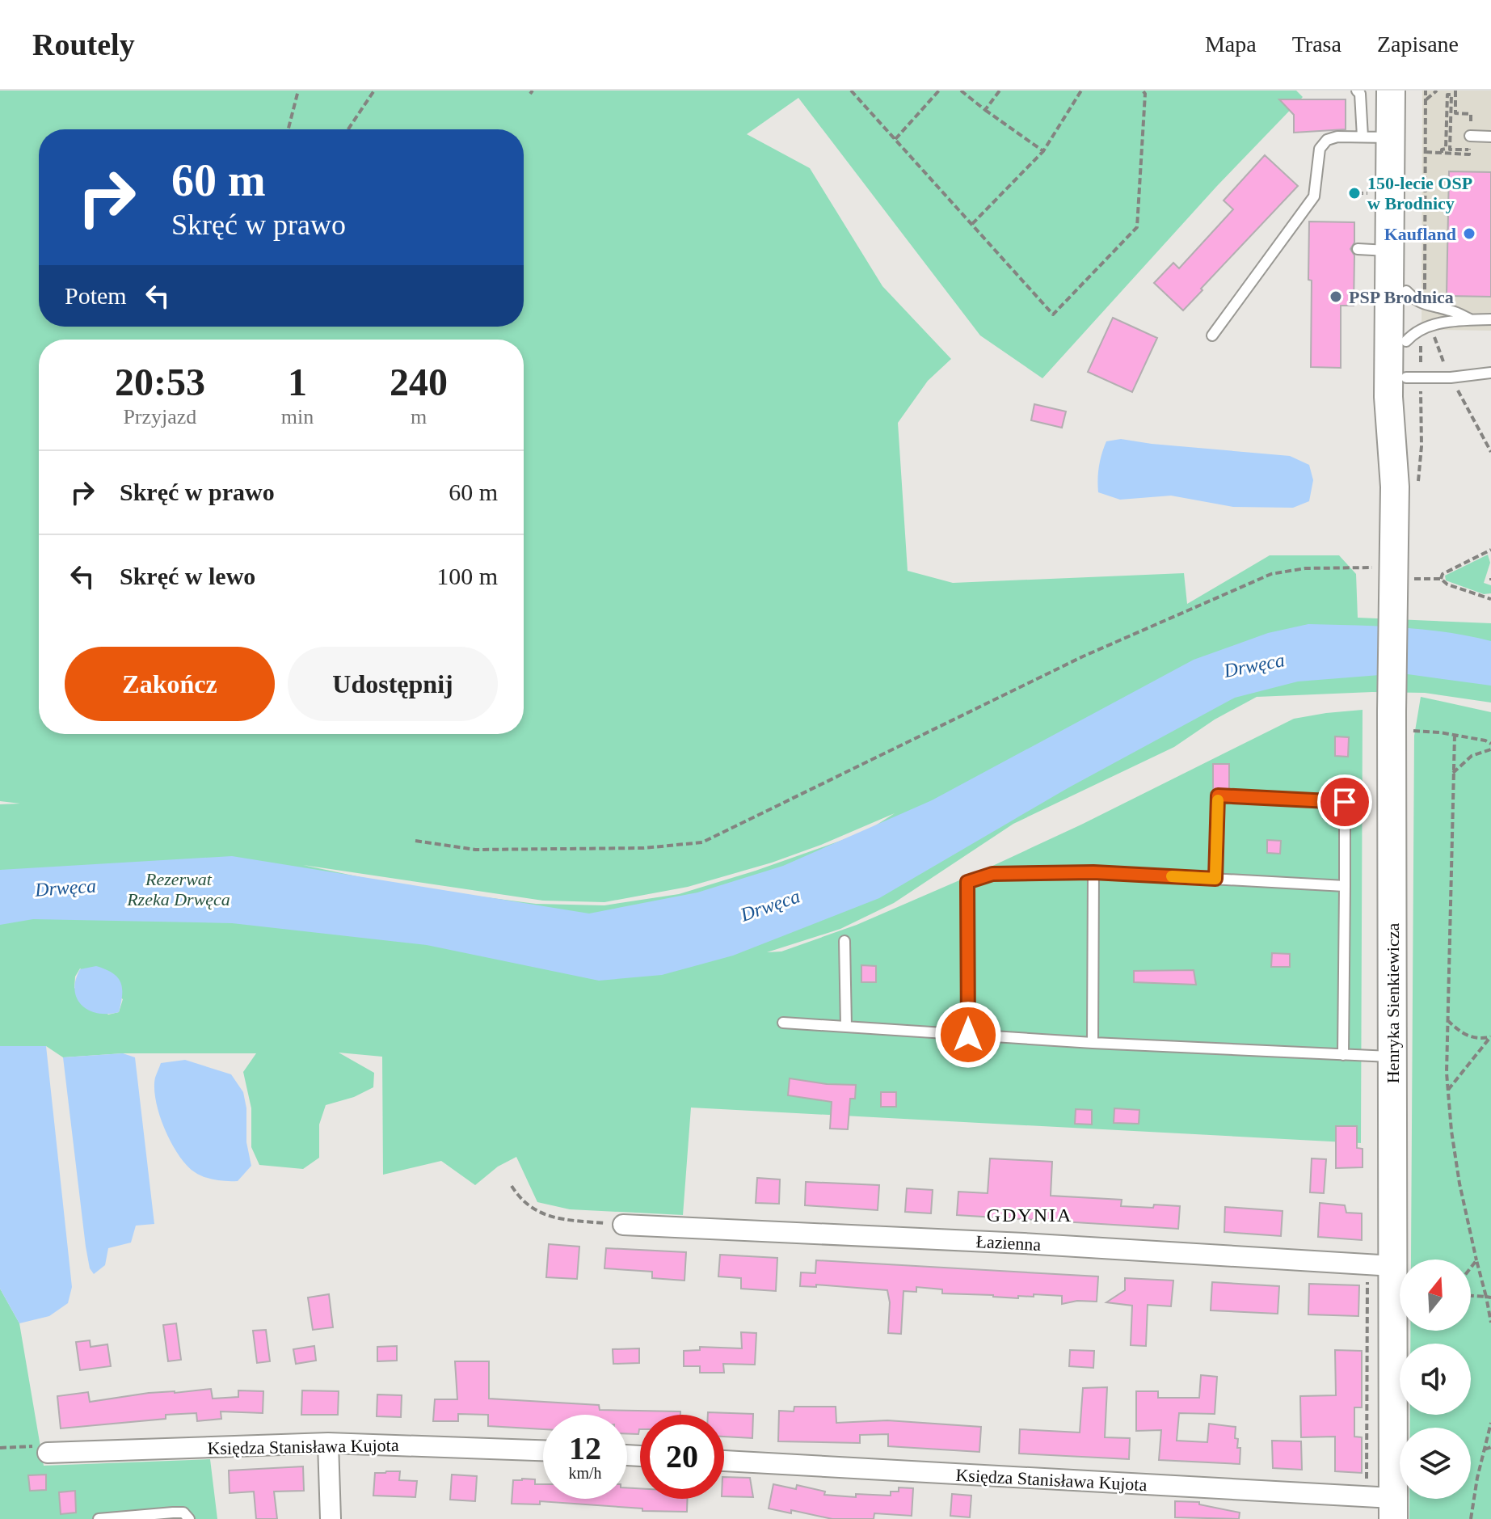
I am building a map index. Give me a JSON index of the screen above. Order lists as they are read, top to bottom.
{
  "streets": {
    "main road": ["Henryka Sienkiewicza"],
    "street": ["Łazienna", "Księdza Stanisława Kujota"]
  },
  "crossings": [
    ["Henryka Sienkiewicza", "Łazienna"],
    ["Henryka Sienkiewicza", "Księdza Stanisława Kujota"]
  ],
  "districts": ["GDYNIA"],
  "water": ["Drwęca"],
  "parks": ["Rezerwat Rzeka Drwęca"],
  "places": ["150-lecie OSP w Brodnicy", "Kaufland", "PSP Brodnica"],
  "north": "top",
  "page": {
    "header": "Routely",
    "nav": ["Mapa", "Trasa", "Zapisane"],
    "turn": ["60 m", "Skręć w prawo"],
    "then": "Potem",
    "eta": [
      "20:53",
      "Przyjazd",
      "1",
      "min",
      "240",
      "m"
    ],
    "list": [
      {
        "name": "Skręć w prawo",
        "value": "60 m"
      },
      {
        "name": "Skręć w lewo",
        "value": "100 m"
      }
    ],
    "buttons": ["Zakończ", "Udostępnij"],
    "speed": "12 km/h",
    "limit": "20"
  }
}
